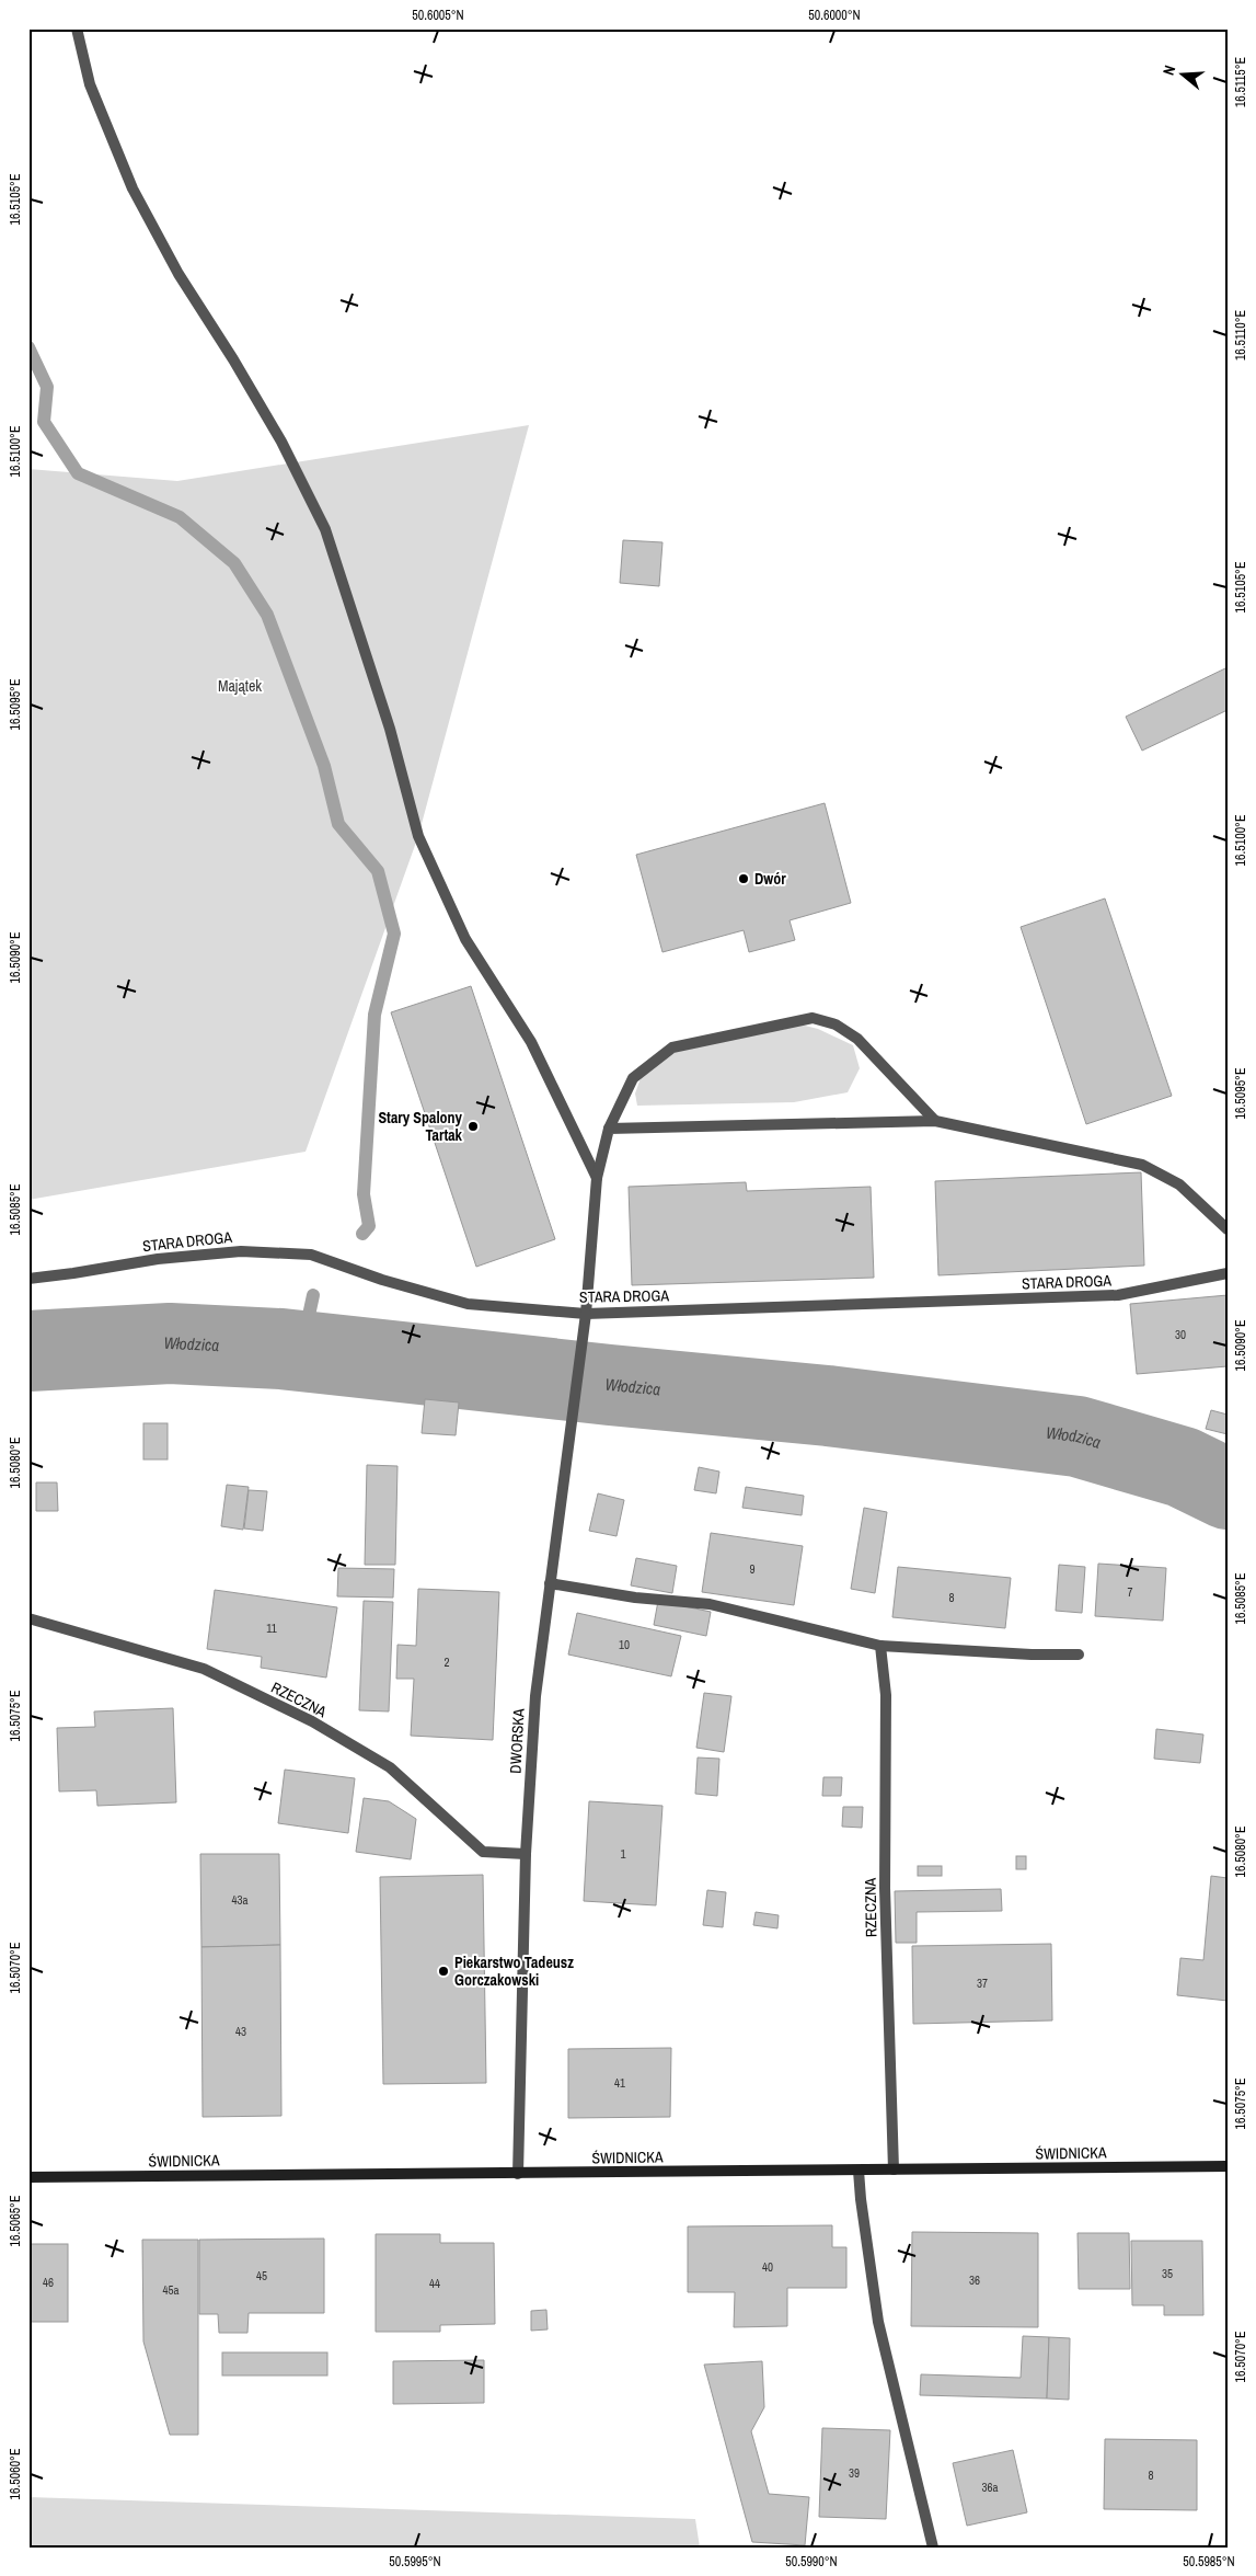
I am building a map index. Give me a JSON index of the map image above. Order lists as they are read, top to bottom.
{
  "streets": {
    "street": [
      "STARA DROGA",
      "RZECZNA",
      "DWORSKA",
      "ŚWIDNICKA"
    ]
  },
  "crossings": [
    ["STARA DROGA", "DWORSKA"],
    ["RZECZNA", "DWORSKA"],
    ["RZECZNA", "ŚWIDNICKA"],
    ["DWORSKA", "ŚWIDNICKA"]
  ],
  "water": ["Włodzica"],
  "parks": ["Majątek"],
  "places": ["Dwór", "Stary Spalony Tartak", "Piekarstwo Tadeusz Gorczakowski"],
  "house_numbers": [
    "30",
    "9",
    "7",
    "8",
    "11",
    "10",
    "2",
    "1",
    "43a",
    "37",
    "43",
    "41",
    "40",
    "35",
    "45",
    "36",
    "46",
    "44",
    "45a",
    "39",
    "8",
    "36a"
  ],
  "north": "left",
  "coordinates": [
    "50.6005°N",
    "50.6000°N",
    "16.5115°E",
    "16.5105°E",
    "16.5110°E",
    "16.5100°E",
    "16.5095°E",
    "16.5090°E",
    "16.5085°E",
    "16.5080°E",
    "16.5075°E",
    "16.5070°E",
    "16.5065°E",
    "16.5060°E",
    "50.5995°N",
    "50.5990°N",
    "50.5985°N"
  ]
}
